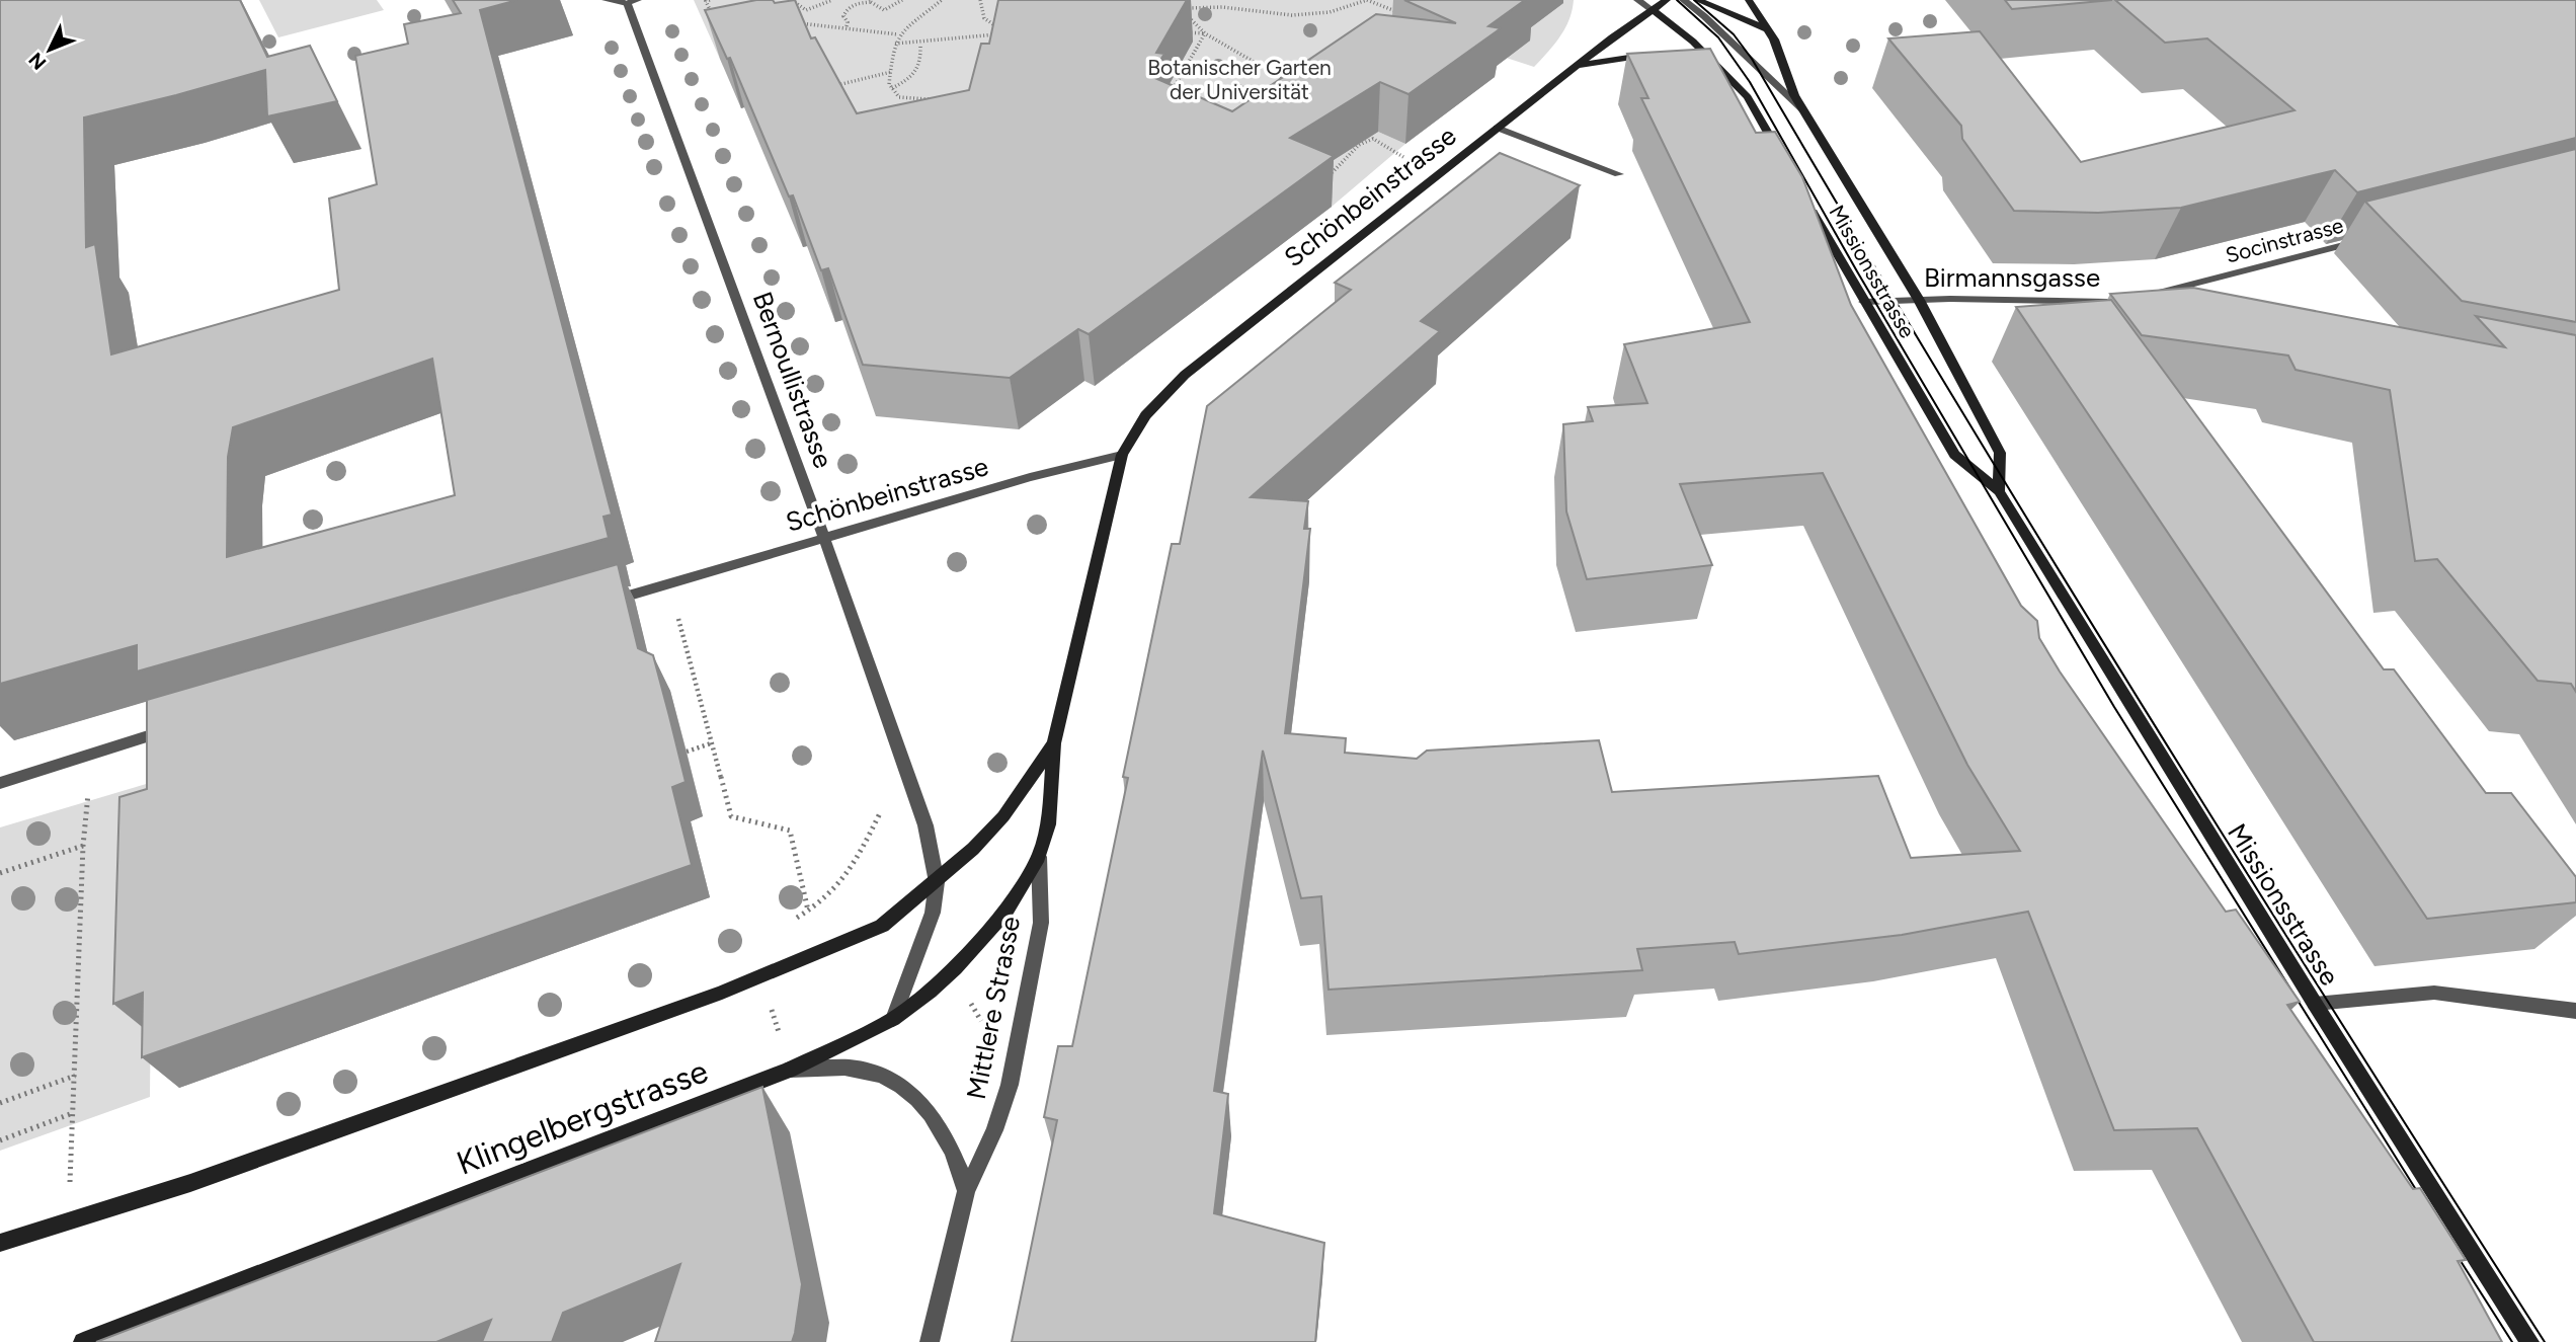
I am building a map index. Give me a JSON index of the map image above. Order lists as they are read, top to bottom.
{
  "streets": {
    "main road": [
      "Schönbeinstrasse",
      "Missionsstrasse",
      "Mittlere Strasse",
      "Klingelbergstrasse"
    ],
    "street": ["Socinstrasse", "Birmannsgasse", "Bernoullistrasse"]
  },
  "crossings": [
    ["Schönbeinstrasse", "Bernoullistrasse"],
    ["Schönbeinstrasse", "Mittlere Strasse"],
    ["Missionsstrasse", "Birmannsgasse"],
    ["Bernoullistrasse", "Mittlere Strasse"],
    ["Bernoullistrasse", "Klingelbergstrasse"],
    ["Mittlere Strasse", "Klingelbergstrasse"]
  ],
  "parks": ["Botanischer Garten der Universität"],
  "north": "bottom left"
}
